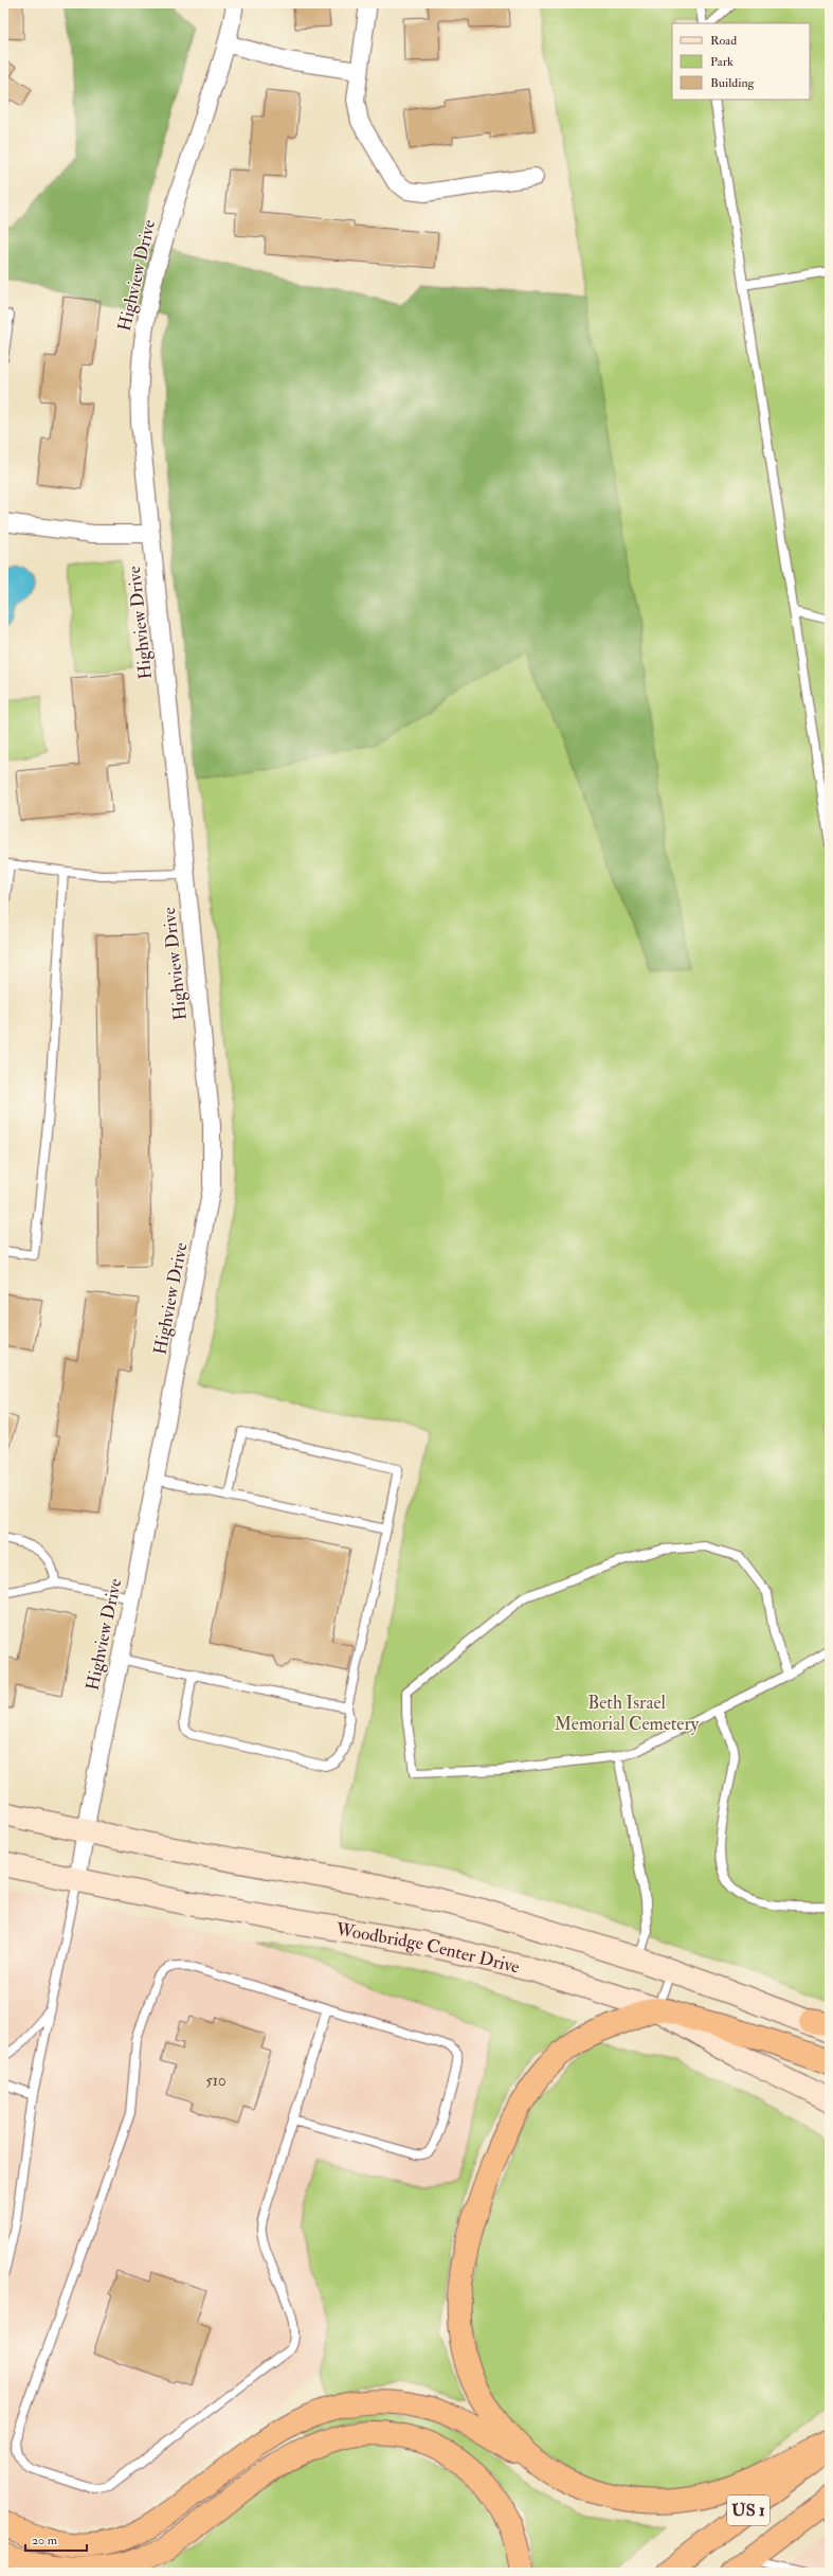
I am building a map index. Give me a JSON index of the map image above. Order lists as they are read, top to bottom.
{
  "streets": {
    "highway": ["US 1"],
    "street": ["Highview Drive", "Woodbridge Center Drive"]
  },
  "crossings": [
    ["Highview Drive", "Woodbridge Center Drive"]
  ],
  "parks": ["Beth Israel Memorial Cemetery"],
  "house_numbers": ["510"],
  "legend": ["Road", "Park", "Building"],
  "scale_bar": "20 m"
}
